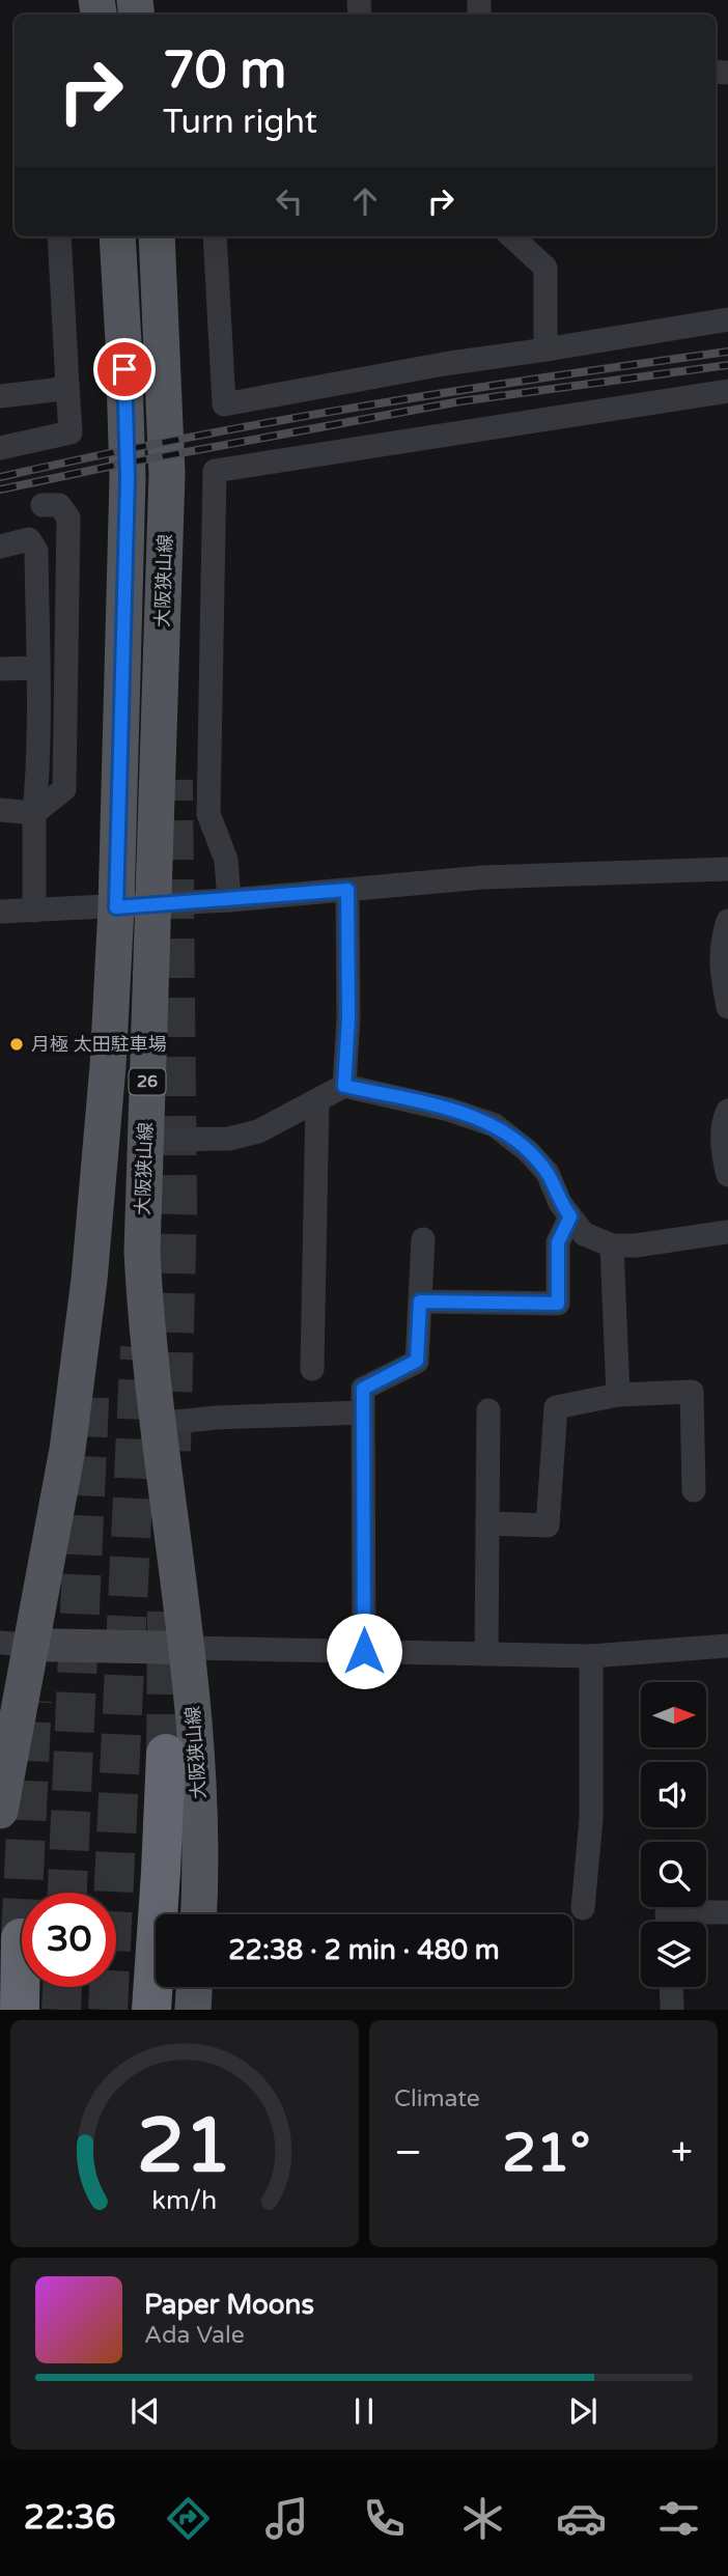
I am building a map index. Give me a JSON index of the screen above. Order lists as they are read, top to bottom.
{
  "streets": {
    "main road": ["大阪狭山線", "26"]
  },
  "places": ["月極 太田駐車場"],
  "north": "right",
  "page": {
    "turn": ["70 m", "Turn right"],
    "limit": "30",
    "trip": "22:38 · 2 min · 480 m",
    "tile": "Climate",
    "heat": ["−", "21°", "+"],
    "song": ["Paper Moons", "Ada Vale"],
    "tabs": "22:36",
    "gauge": ["21", "km/h"]
  }
}
